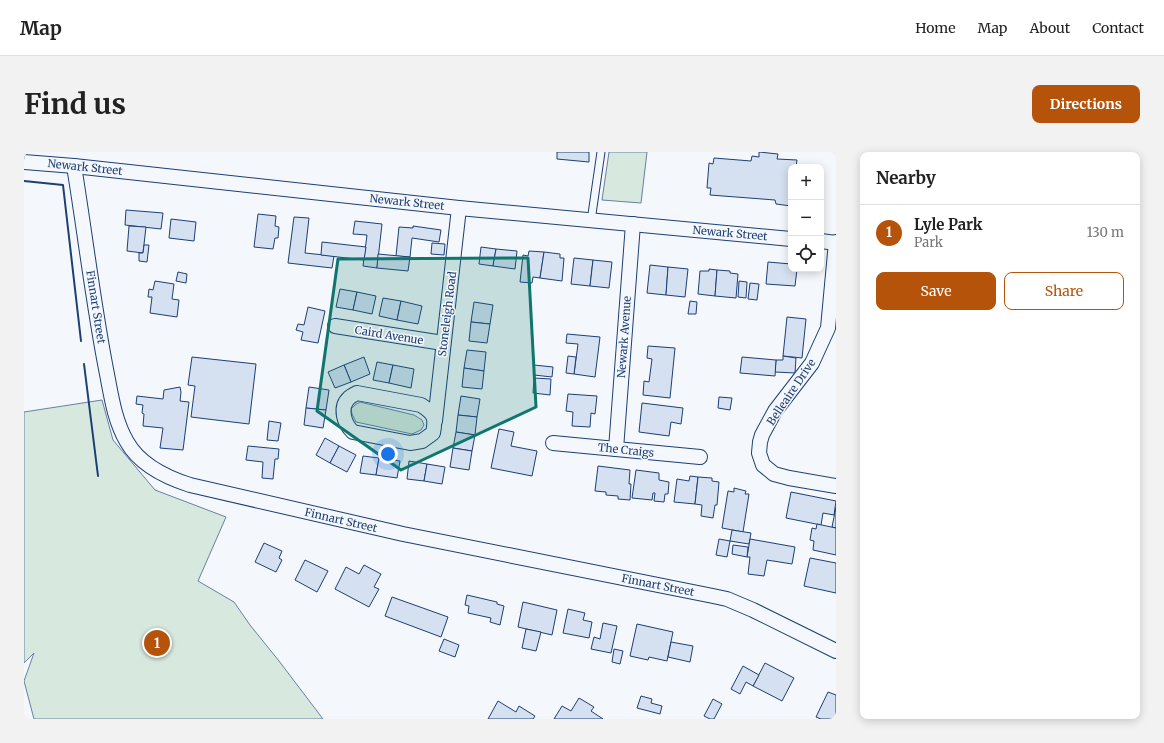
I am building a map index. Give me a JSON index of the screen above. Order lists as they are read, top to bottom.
{
  "streets": {
    "street": [
      "Newark Street",
      "Finnart Street",
      "Stoneleigh Road",
      "Caird Avenue",
      "Newark Avenue",
      "Belleaire Drive",
      "The Craigs"
    ]
  },
  "crossings": [
    ["Newark Street", "Finnart Street"],
    ["Newark Street", "Stoneleigh Road"],
    ["Newark Street", "Newark Avenue"],
    ["Stoneleigh Road", "Caird Avenue"],
    ["Newark Avenue", "The Craigs"]
  ],
  "page": {
    "header": "Map",
    "nav": [
      "Home",
      "Map",
      "About",
      "Contact"
    ],
    "buttons": [
      "Directions",
      ["Save", "Share"]
    ],
    "title": "Find us",
    "heading": "Nearby",
    "map_buttons": ["+", "−"],
    "list": [
      {
        "mark": "1",
        "name": "Lyle Park",
        "note": "Park",
        "value": "130 m"
      }
    ],
    "pins": "1"
  }
}
